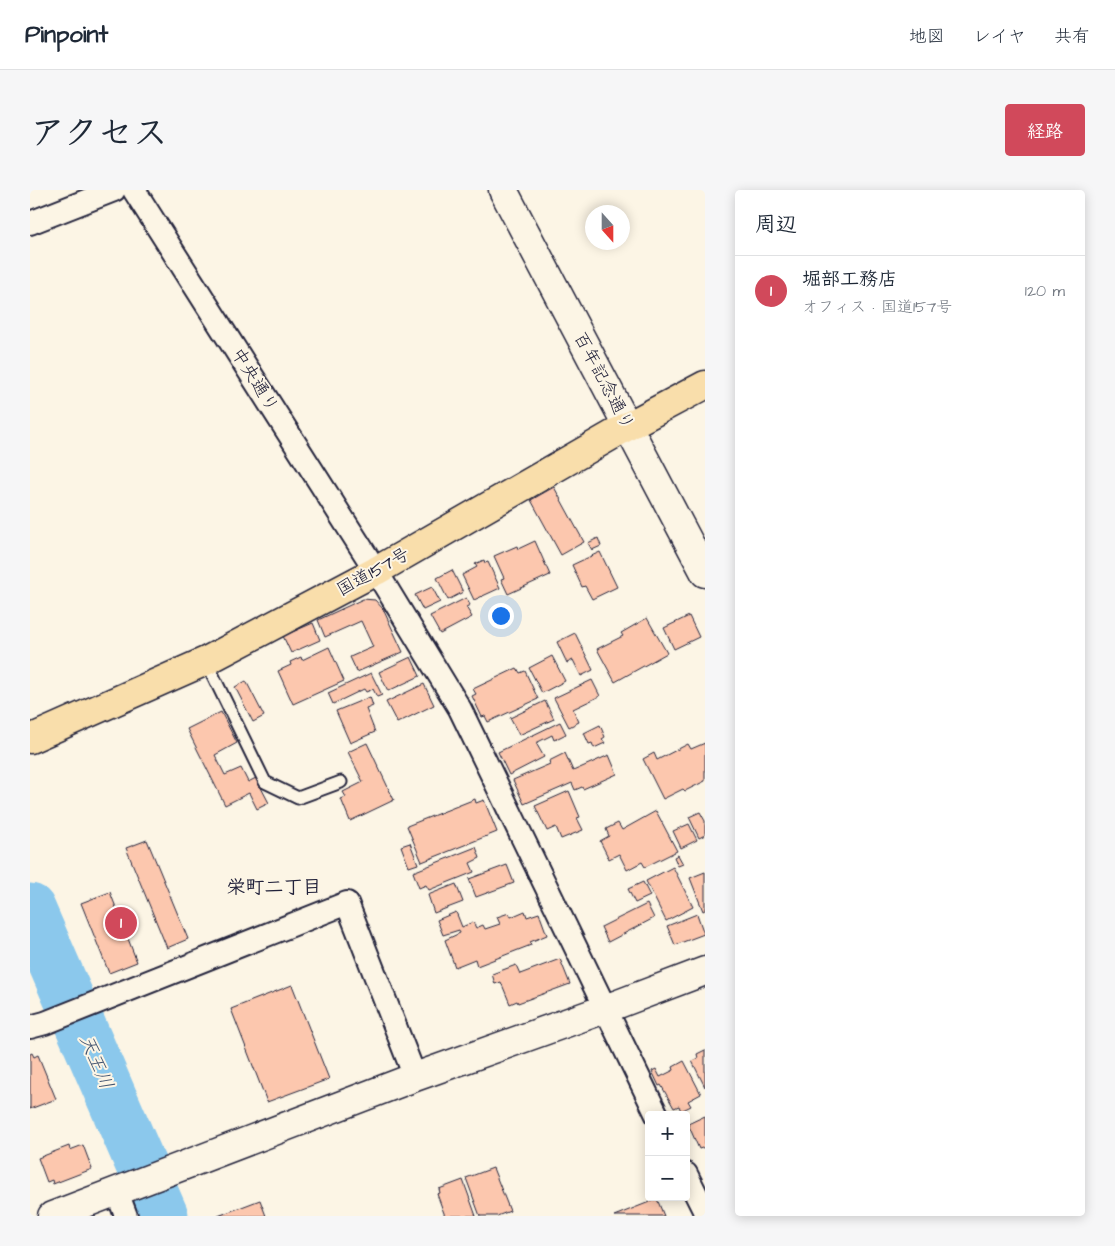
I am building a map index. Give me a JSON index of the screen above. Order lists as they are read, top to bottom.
{
  "streets": {
    "highway": ["国道157号"],
    "street": ["中央通り", "百年記念通り"]
  },
  "crossings": [
    ["中央通り", "国道157号"],
    ["百年記念通り", "国道157号"]
  ],
  "districts": ["栄町二丁目"],
  "water": ["天王川"],
  "north": "bottom",
  "page": {
    "header": "Pinpoint",
    "nav": ["地図", "レイヤ", "共有"],
    "title": "アクセス",
    "buttons": "経路",
    "heading": "周辺",
    "list": [
      {
        "mark": "1",
        "name": "堀部工務店",
        "note": "オフィス · 国道157号",
        "value": "120 m"
      }
    ],
    "pins": "1",
    "map_buttons": ["+", "−"]
  }
}
